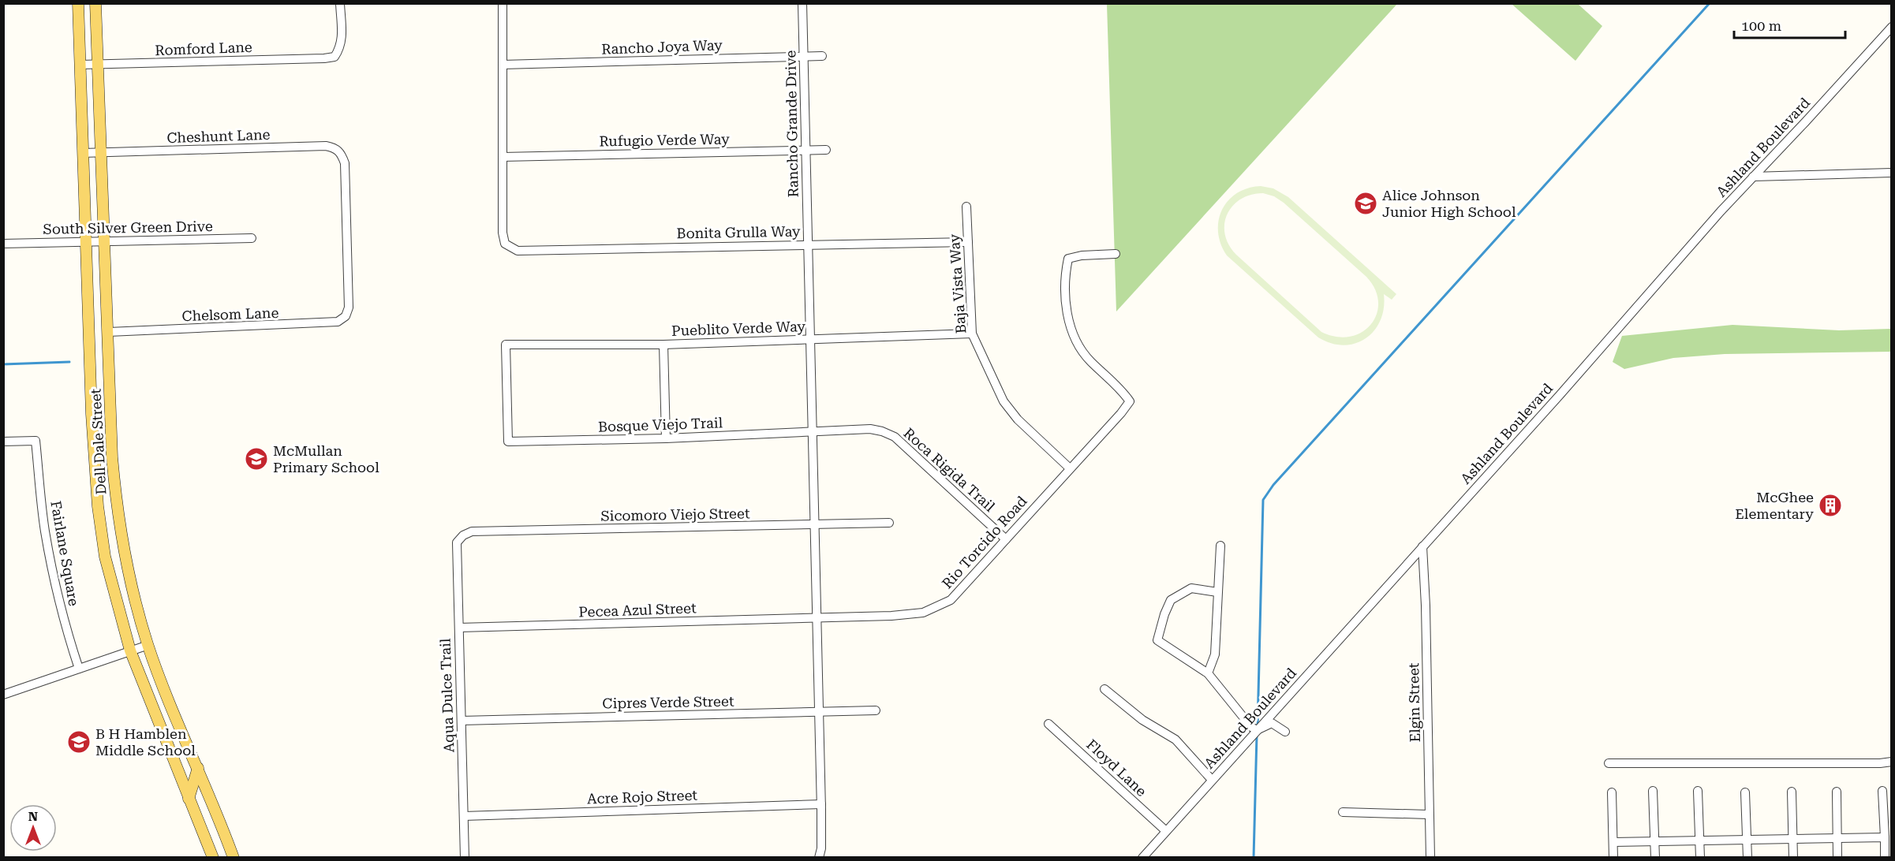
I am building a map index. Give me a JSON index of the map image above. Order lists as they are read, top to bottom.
{
  "streets": {
    "main road": ["Dell Dale Street"],
    "street": [
      "Rancho Joya Way",
      "Romford Lane",
      "Rancho Grande Drive",
      "Cheshunt Lane",
      "Rufugio Verde Way",
      "Ashland Boulevard",
      "South Silver Green Drive",
      "Bonita Grulla Way",
      "Baja Vista Way",
      "Chelsom Lane",
      "Pueblito Verde Way",
      "Bosque Viejo Trail",
      "Roca Rigida Trail",
      "Sicomoro Viejo Street",
      "Rio Torcido Road",
      "Fairlane Square",
      "Pecea Azul Street",
      "Aqua Dulce Trail",
      "Cipres Verde Street",
      "Elgin Street",
      "Floyd Lane",
      "Acre Rojo Street"
    ]
  },
  "crossings": [
    ["Rancho Joya Way", "Rancho Grande Drive"],
    ["Romford Lane", "Dell Dale Street"],
    ["Rancho Grande Drive", "Rufugio Verde Way"],
    ["Rancho Grande Drive", "Bonita Grulla Way"],
    ["Rancho Grande Drive", "Pueblito Verde Way"],
    ["Rancho Grande Drive", "Bosque Viejo Trail"],
    ["Rancho Grande Drive", "Roca Rigida Trail"],
    ["Rancho Grande Drive", "Sicomoro Viejo Street"],
    ["Rancho Grande Drive", "Rio Torcido Road"],
    ["Rancho Grande Drive", "Pecea Azul Street"],
    ["Rancho Grande Drive", "Cipres Verde Street"],
    ["Rancho Grande Drive", "Acre Rojo Street"],
    ["Cheshunt Lane", "Chelsom Lane"],
    ["Cheshunt Lane", "Dell Dale Street"],
    ["Rufugio Verde Way", "Bonita Grulla Way"],
    ["Ashland Boulevard", "Elgin Street"],
    ["Ashland Boulevard", "Floyd Lane"],
    ["South Silver Green Drive", "Dell Dale Street"],
    ["Bonita Grulla Way", "Baja Vista Way"],
    ["Baja Vista Way", "Pueblito Verde Way"],
    ["Baja Vista Way", "Rio Torcido Road"],
    ["Chelsom Lane", "Dell Dale Street"],
    ["Pueblito Verde Way", "Bosque Viejo Trail"],
    ["Bosque Viejo Trail", "Roca Rigida Trail"],
    ["Roca Rigida Trail", "Rio Torcido Road"],
    ["Sicomoro Viejo Street", "Aqua Dulce Trail"],
    ["Rio Torcido Road", "Pecea Azul Street"],
    ["Pecea Azul Street", "Aqua Dulce Trail"],
    ["Aqua Dulce Trail", "Cipres Verde Street"],
    ["Aqua Dulce Trail", "Acre Rojo Street"]
  ],
  "places": {
    "school or university": ["Alice Johnson Junior High School", "McMullan Primary School", "B H Hamblen Middle School"],
    "building": ["McGhee Elementary"]
  },
  "scale_bar": "100 m",
  "north": "top"
}
